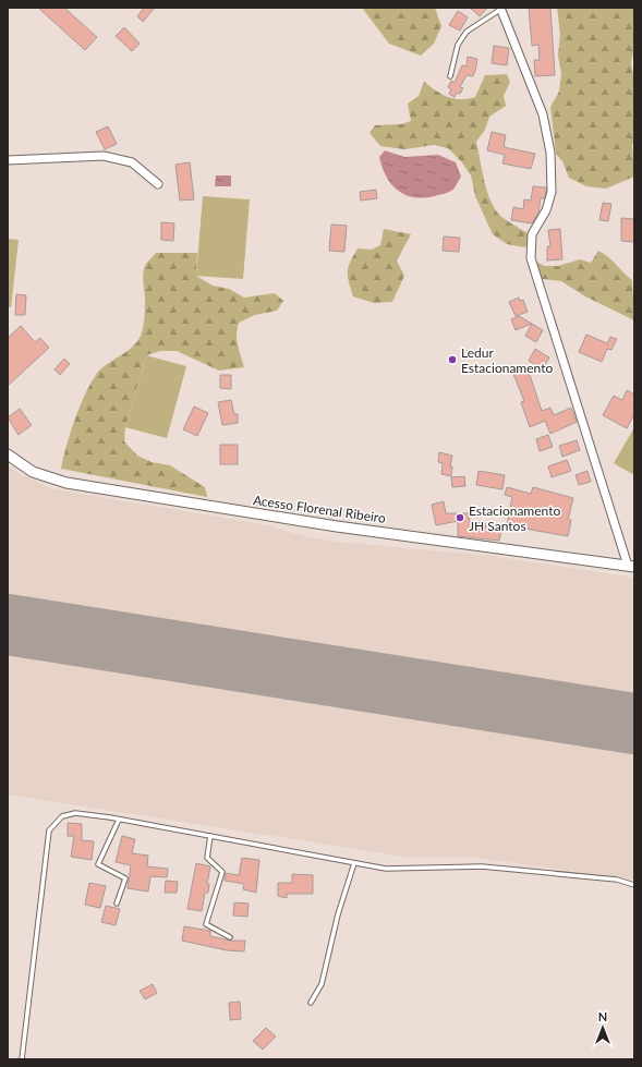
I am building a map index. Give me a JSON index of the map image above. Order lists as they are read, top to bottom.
{
  "streets": {
    "street": ["Acesso Florenal Ribeiro"]
  },
  "places": ["Ledur Estacionamento", "Estacionamento JH Santos"],
  "north": "top"
}
